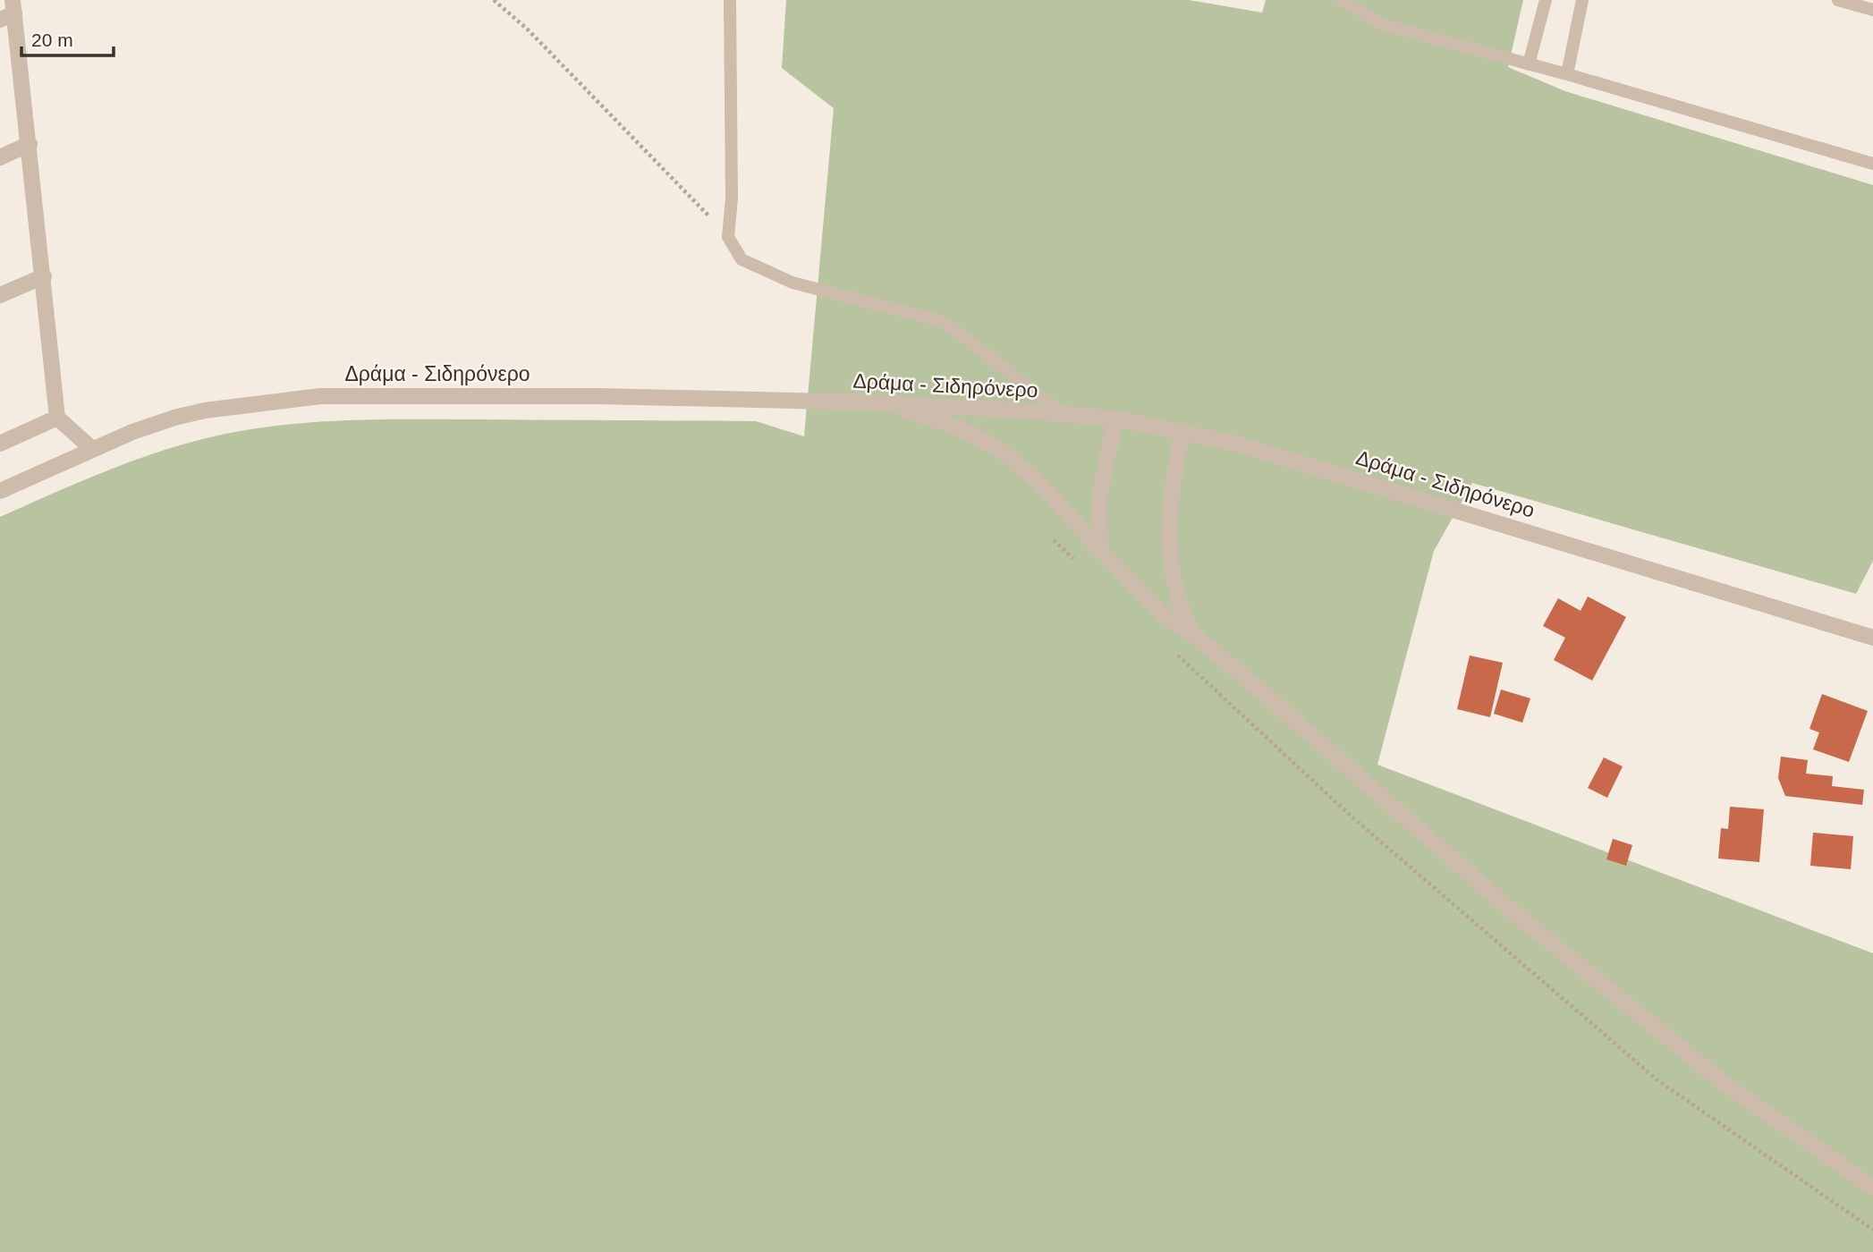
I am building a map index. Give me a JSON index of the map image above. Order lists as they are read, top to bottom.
{
  "streets": {
    "street": ["Δράμα - Σιδηρόνερο"]
  },
  "scale_bar": "20 m"
}
